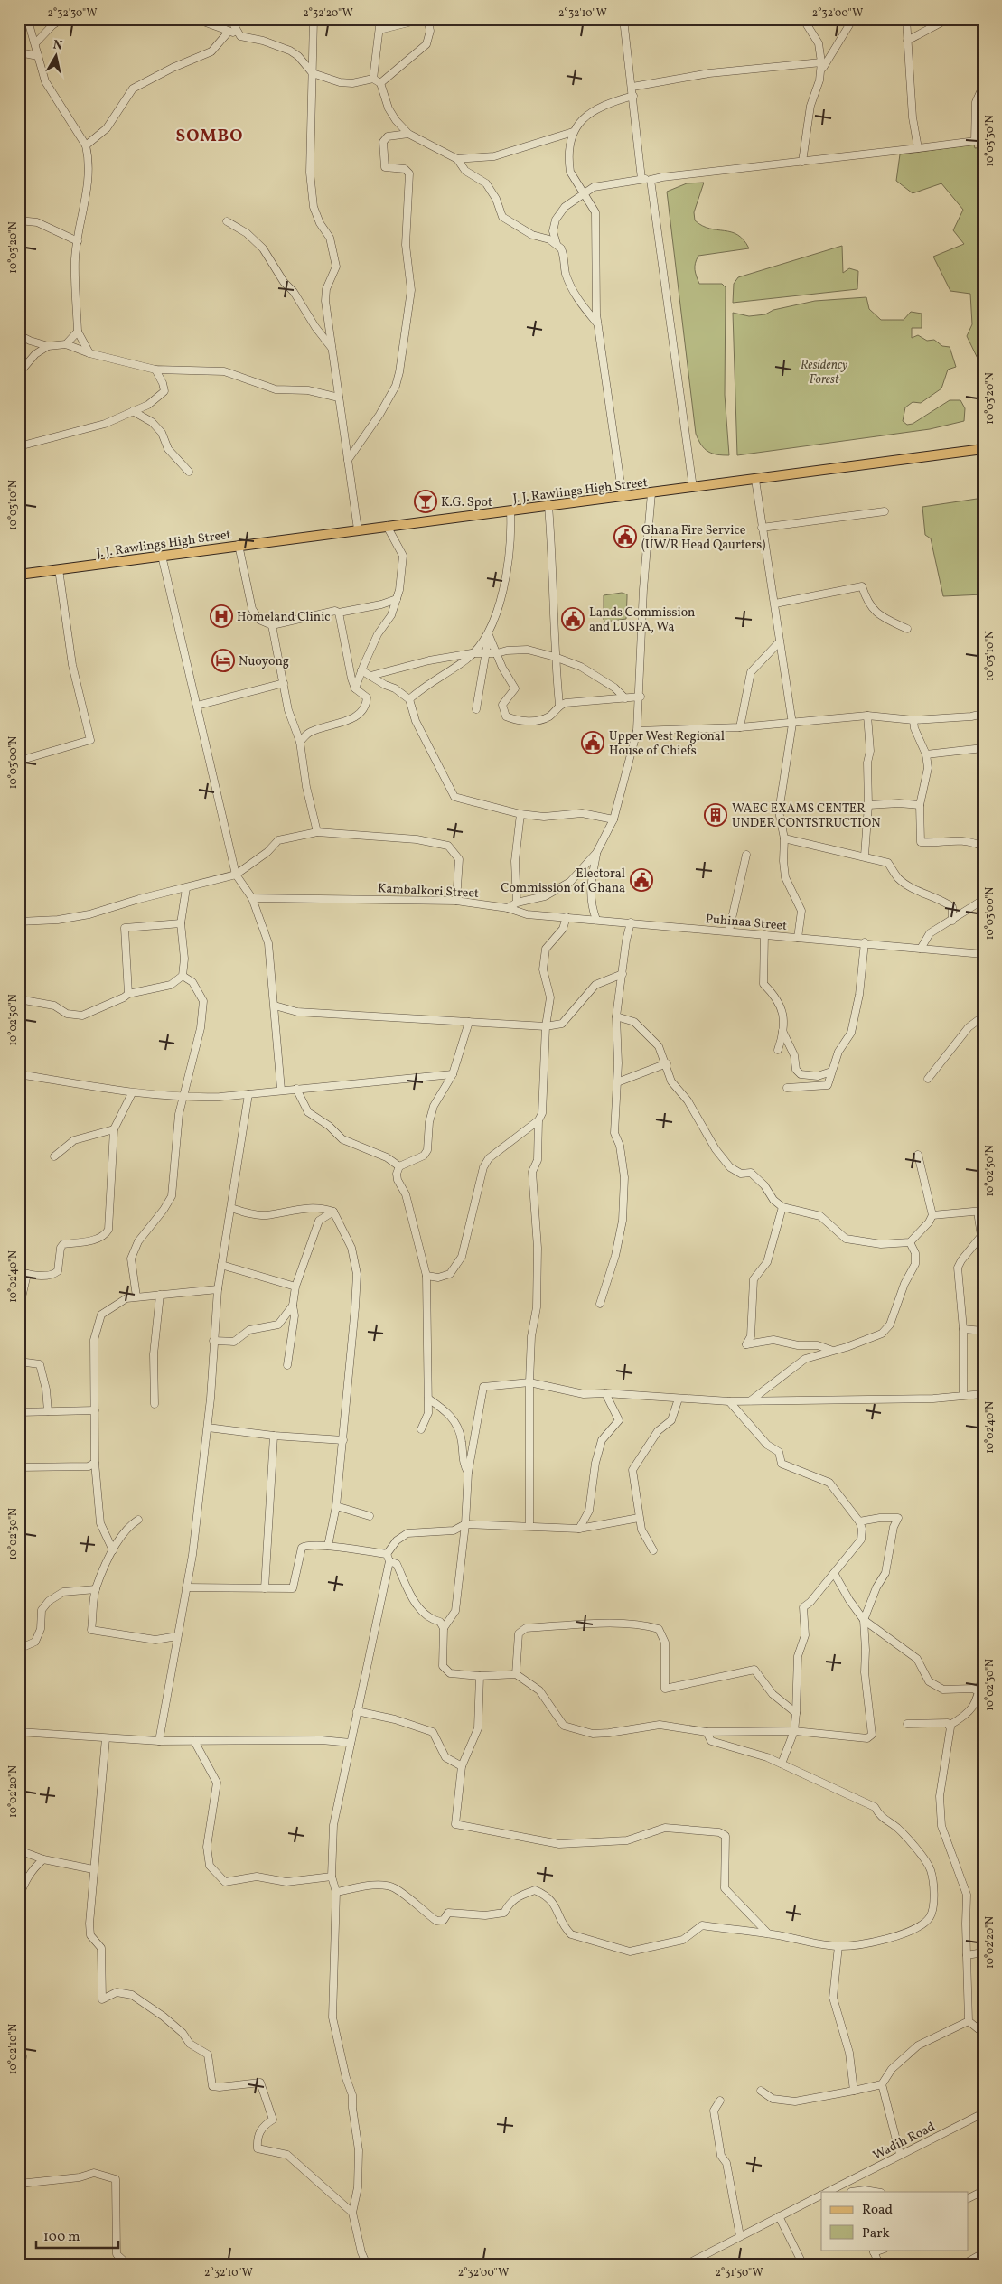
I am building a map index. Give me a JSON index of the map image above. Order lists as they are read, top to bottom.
{
  "streets": {
    "main road": ["J. J. Rawlings High Street"],
    "street": ["Kambalkori Street", "Puhinaa Street", "Wadih Road"]
  },
  "crossings": [
    ["Kambalkori Street", "Puhinaa Street"]
  ],
  "districts": ["SOMBO"],
  "parks": ["Residency Forest"],
  "places": {
    "bar": ["K.G. Spot"],
    "public building": [
      "Ghana Fire Service (UW/R Head Qaurters)",
      "Lands Commission and LUSPA, Wa",
      "Upper West Regional House of Chiefs",
      "Electoral Commission of Ghana"
    ],
    "hospital": ["Homeland Clinic"],
    "hotel": ["Nuoyong"],
    "building": ["WAEC EXAMS CENTER UNDER CONTSTRUCTION"]
  },
  "legend": ["Road", "Park"],
  "scale_bar": "100 m",
  "north": "top",
  "coordinates": [
    "2°32'30\"W",
    "2°32'20\"W",
    "2°32'10\"W",
    "2°32'00\"W",
    "10°03'30\"N",
    "10°03'20\"N",
    "10°03'10\"N",
    "10°03'00\"N",
    "10°02'50\"N",
    "10°02'40\"N",
    "10°02'30\"N",
    "10°02'20\"N",
    "10°02'10\"N",
    "2°31'50\"W"
  ]
}
